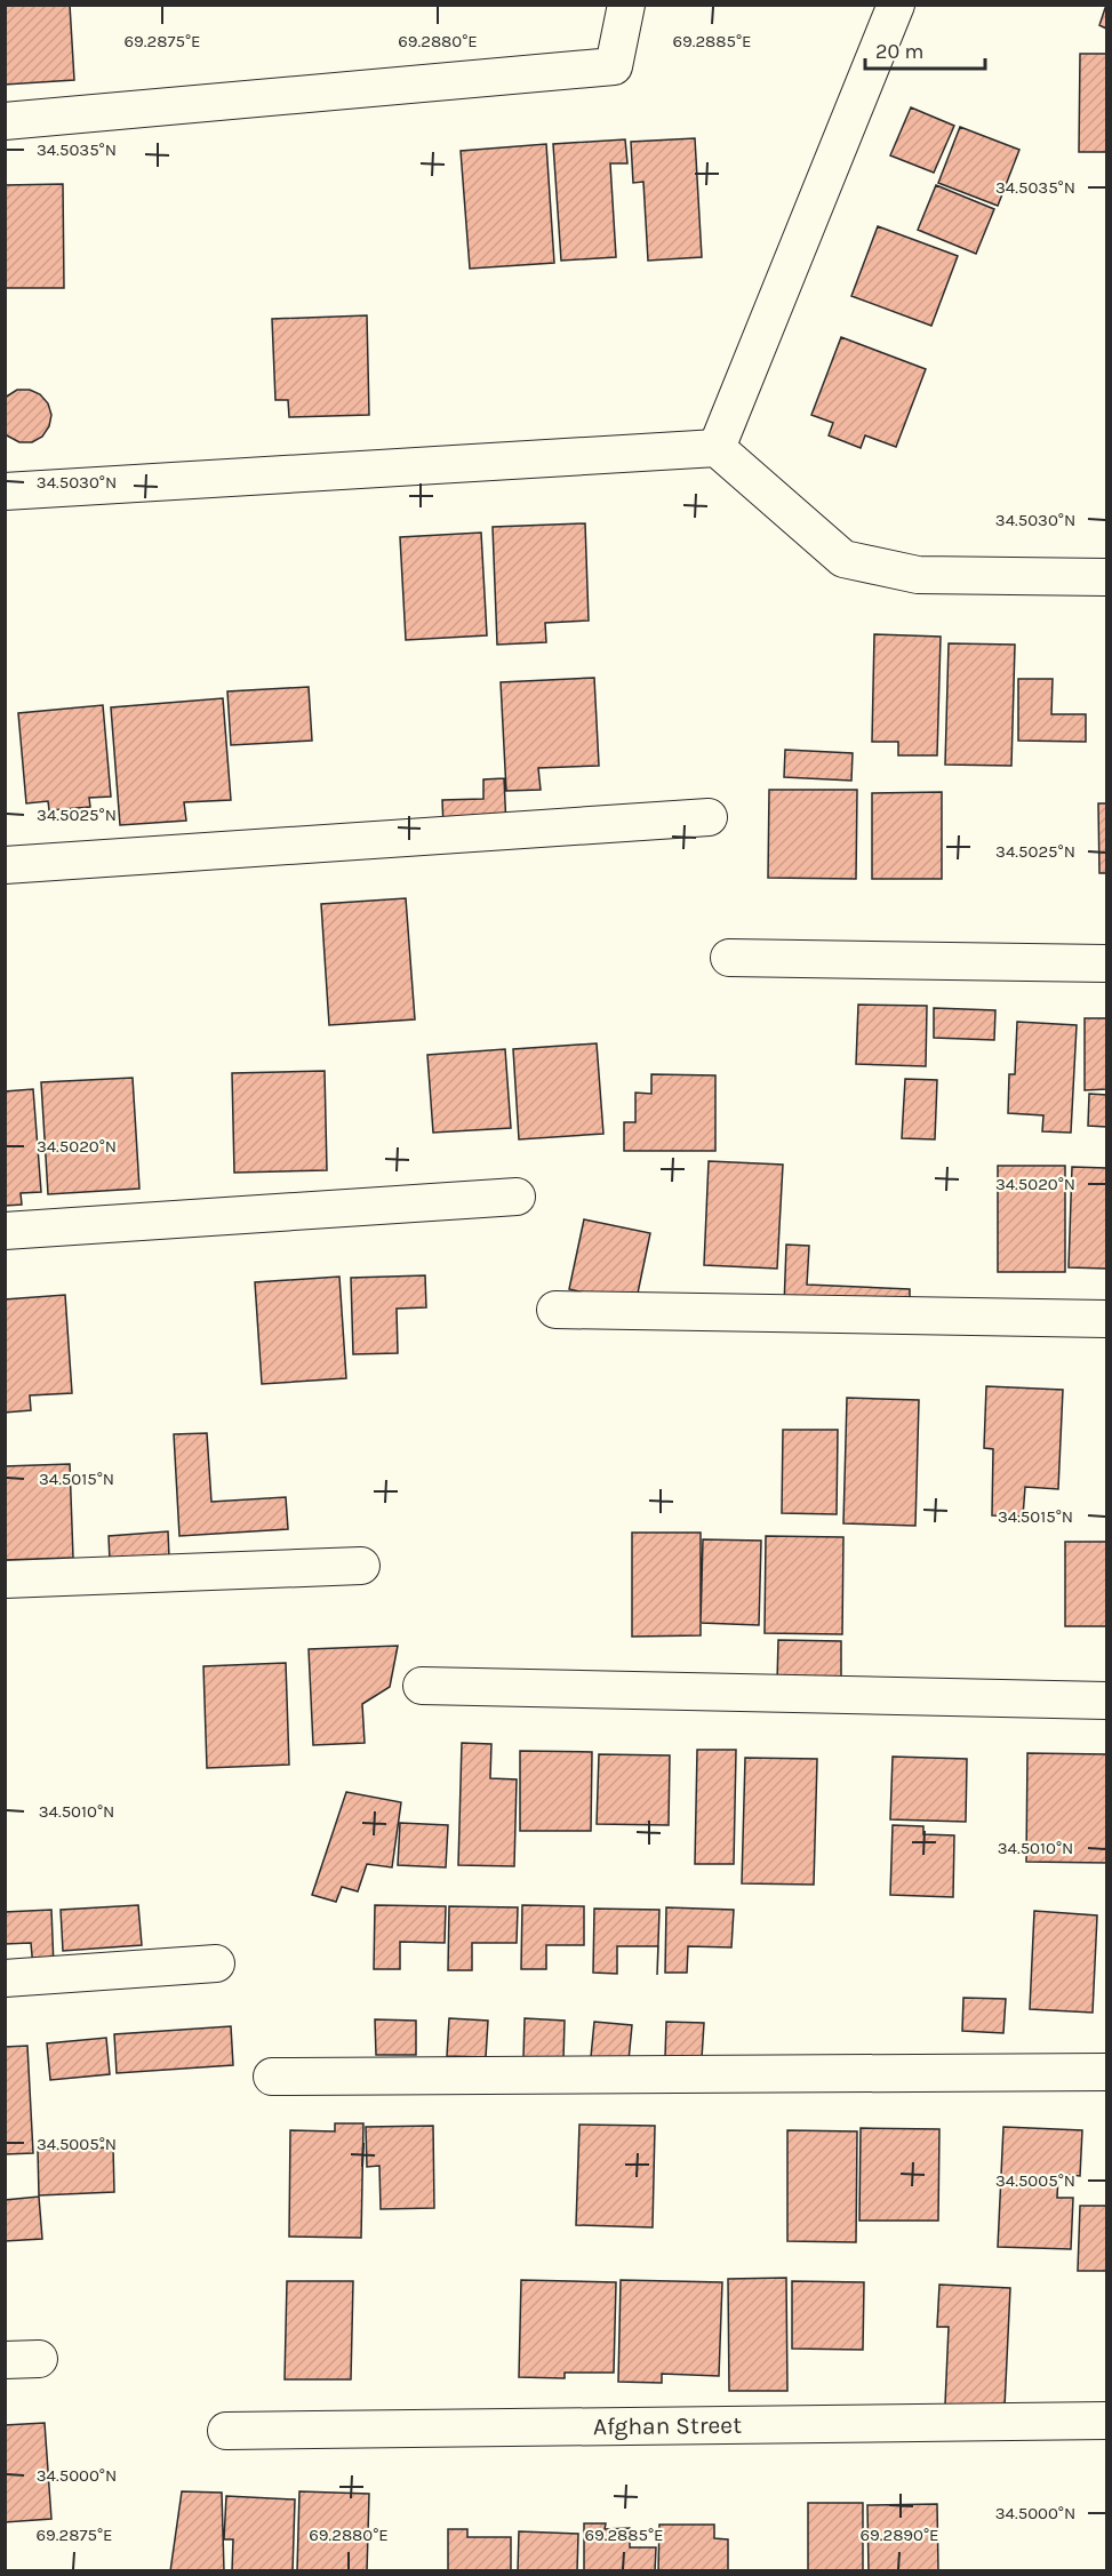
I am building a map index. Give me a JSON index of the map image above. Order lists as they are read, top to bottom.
{
  "streets": {
    "street": ["Afghan Street"]
  },
  "scale_bar": "20 m",
  "coordinates": [
    "69.2875°E",
    "69.2880°E",
    "69.2885°E",
    "34.5035°N",
    "34.5030°N",
    "34.5025°N",
    "34.5020°N",
    "34.5015°N",
    "34.5010°N",
    "34.5005°N",
    "34.5000°N",
    "69.2890°E"
  ]
}
